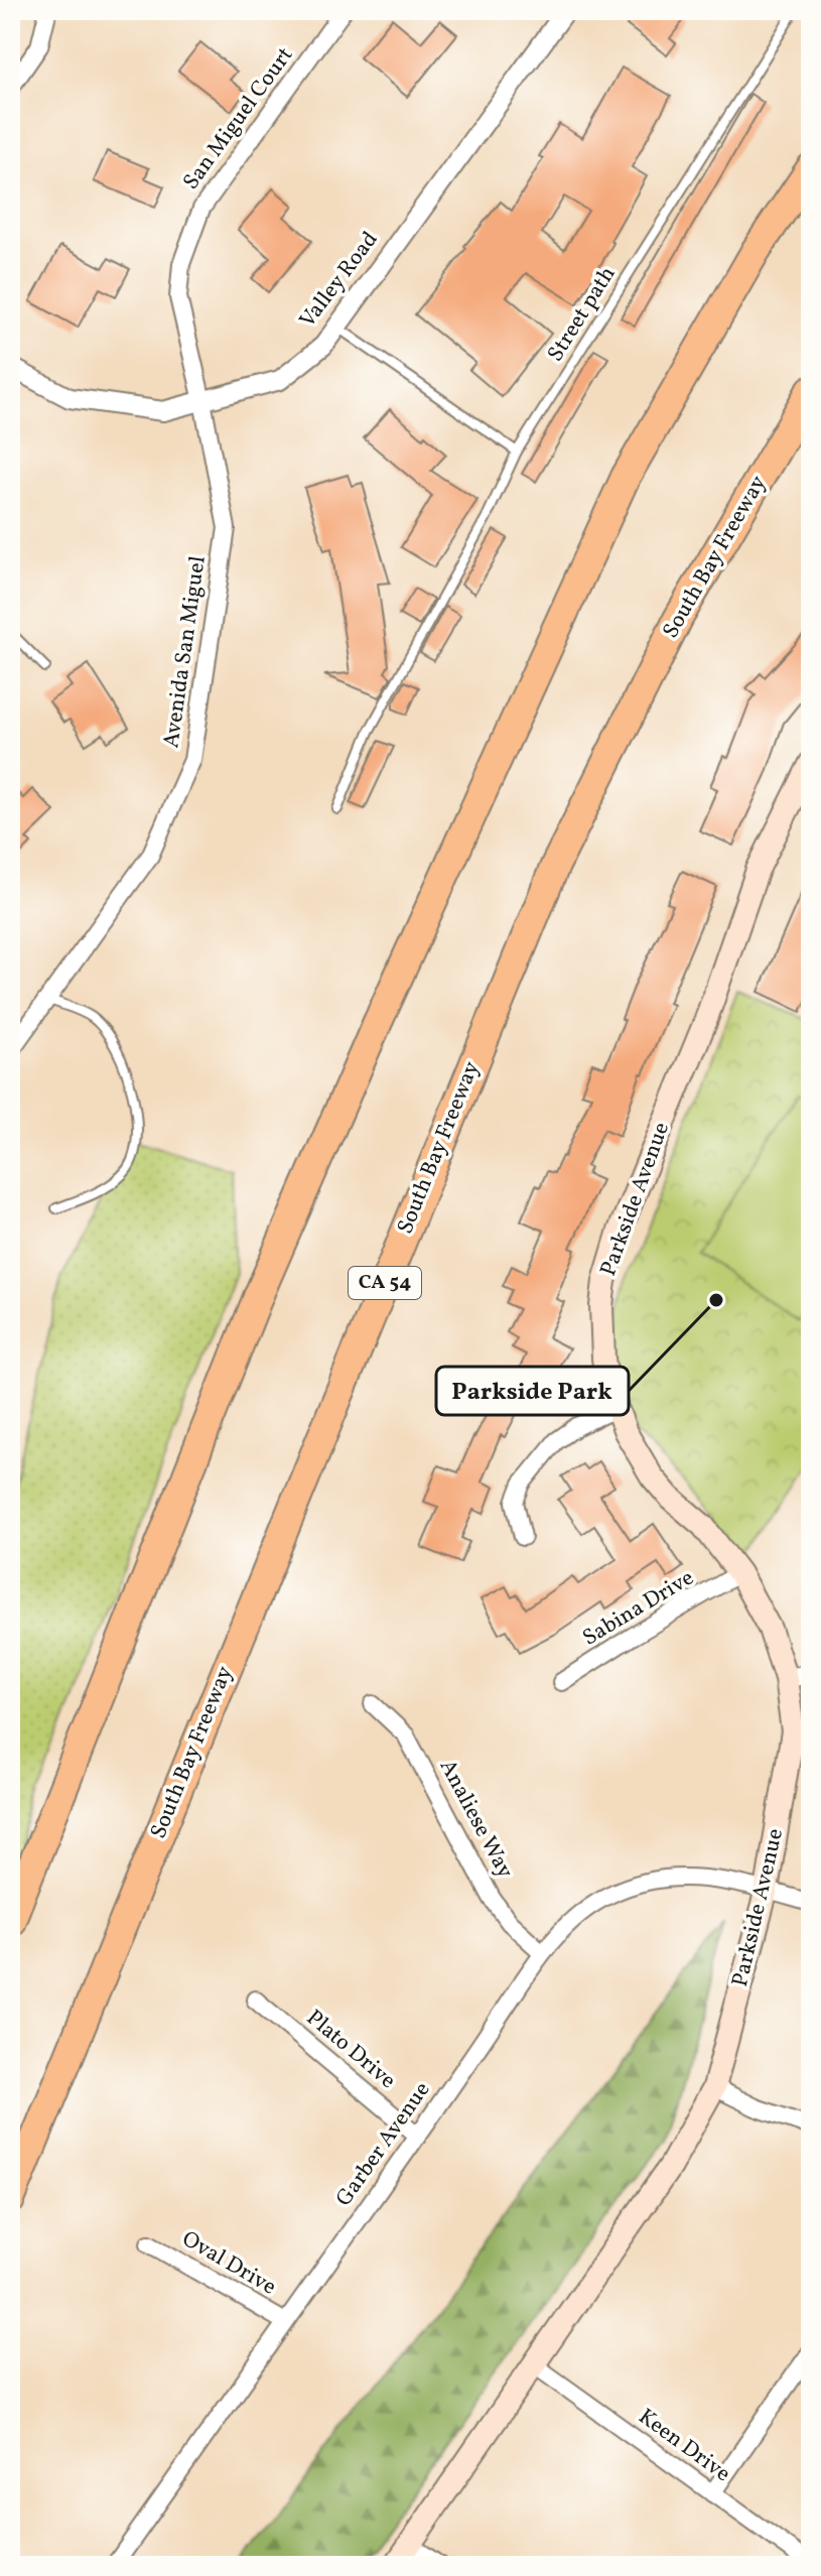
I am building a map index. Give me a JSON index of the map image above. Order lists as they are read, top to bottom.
{
  "streets": {
    "highway": ["South Bay Freeway", "CA 54"],
    "main road": ["Parkside Avenue"],
    "street": [
      "San Miguel Court",
      "Valley Road",
      "Avenida San Miguel",
      "Sabina Drive",
      "Analiese Way",
      "Plato Drive",
      "Garber Avenue",
      "Oval Drive",
      "Keen Drive"
    ],
    "lane": ["Street path"]
  },
  "crossings": [
    ["San Miguel Court", "Valley Road"],
    ["San Miguel Court", "Avenida San Miguel"],
    ["Valley Road", "Avenida San Miguel"],
    ["Parkside Avenue", "Sabina Drive"],
    ["Parkside Avenue", "Garber Avenue"],
    ["Parkside Avenue", "Keen Drive"],
    ["Analiese Way", "Garber Avenue"],
    ["Plato Drive", "Garber Avenue"],
    ["Garber Avenue", "Oval Drive"]
  ],
  "places": ["Parkside Park"]
}
